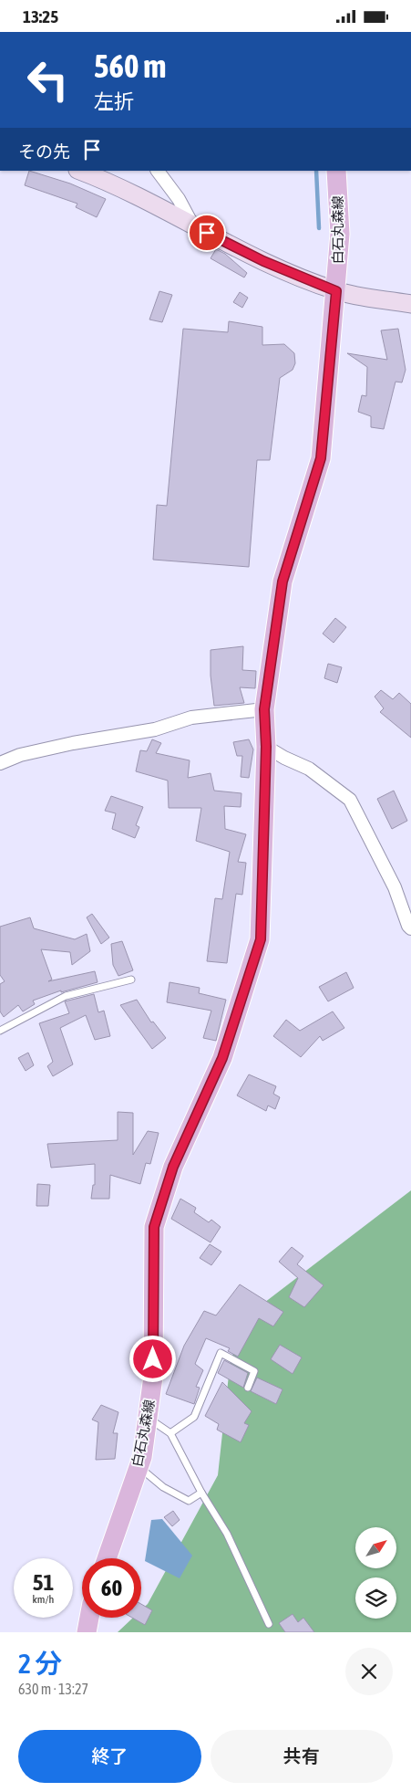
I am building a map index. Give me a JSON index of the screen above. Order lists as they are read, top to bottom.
{
  "streets": {
    "main road": ["白石丸森線"]
  },
  "north": "top right",
  "page": {
    "status": "13:25",
    "turn": ["560 m", "左折"],
    "then": "その先",
    "speed": "51 km/h",
    "limit": "60",
    "heading": ["2 分", "630 m · 13:27"],
    "buttons": ["終了", "共有"]
  }
}
